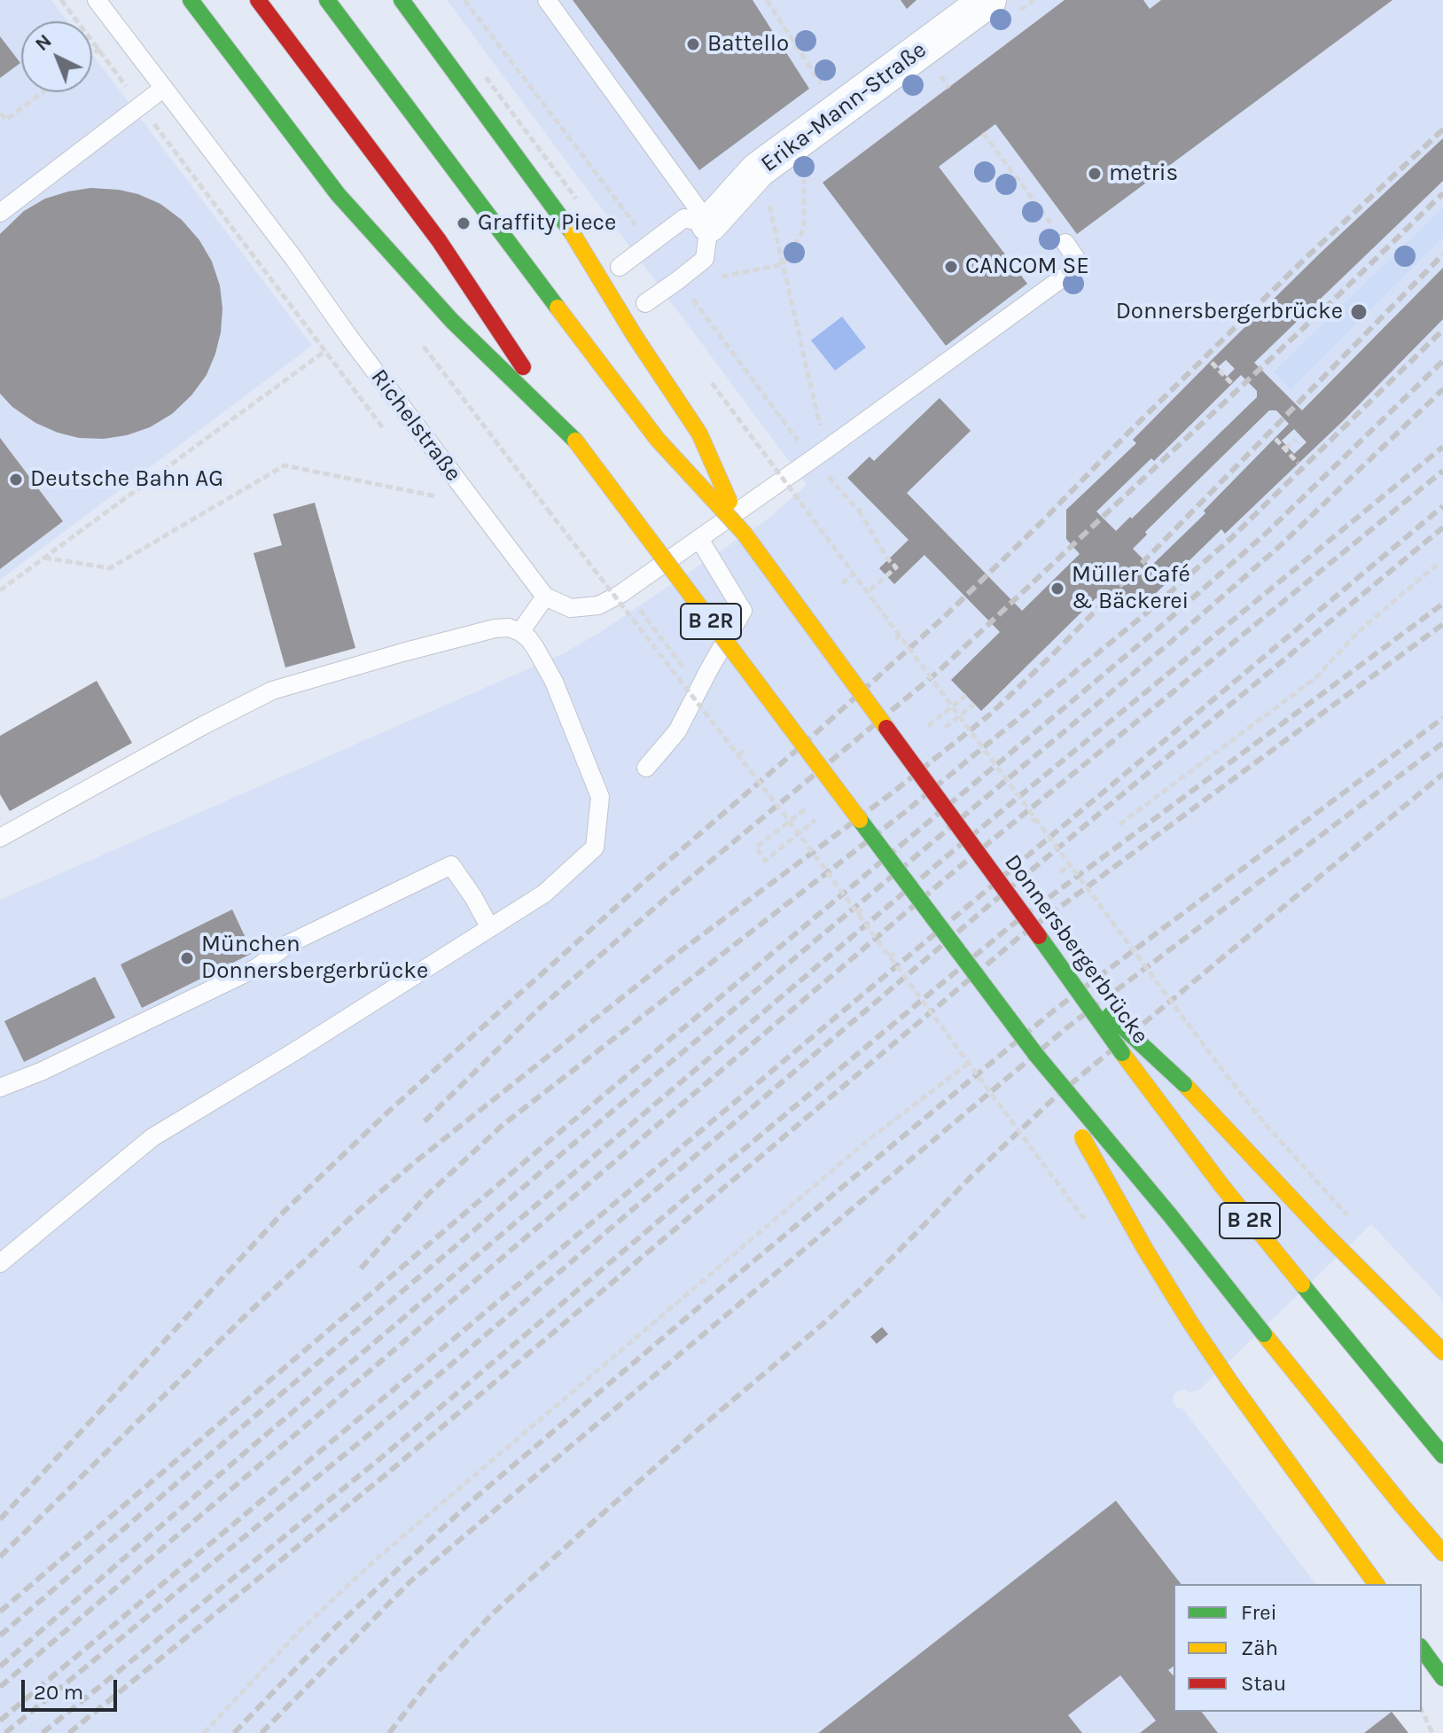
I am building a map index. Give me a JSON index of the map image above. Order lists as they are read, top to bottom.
{
  "streets": {
    "highway": ["B 2R", "Donnersbergerbrücke"],
    "street": ["Erika-Mann-Straße"],
    "lane": ["Richelstraße"]
  },
  "crossings": [
    ["B 2R", "Donnersbergerbrücke"]
  ],
  "places": [
    "Battello",
    "metris",
    "Graffity Piece",
    "CANCOM SE",
    "Donnersbergerbrücke",
    "Deutsche Bahn AG",
    "Müller Café & Bäckerei",
    "München Donnersbergerbrücke"
  ],
  "legend": ["Frei", "Zäh", "Stau"],
  "scale_bar": "20 m",
  "north": "top left"
}
